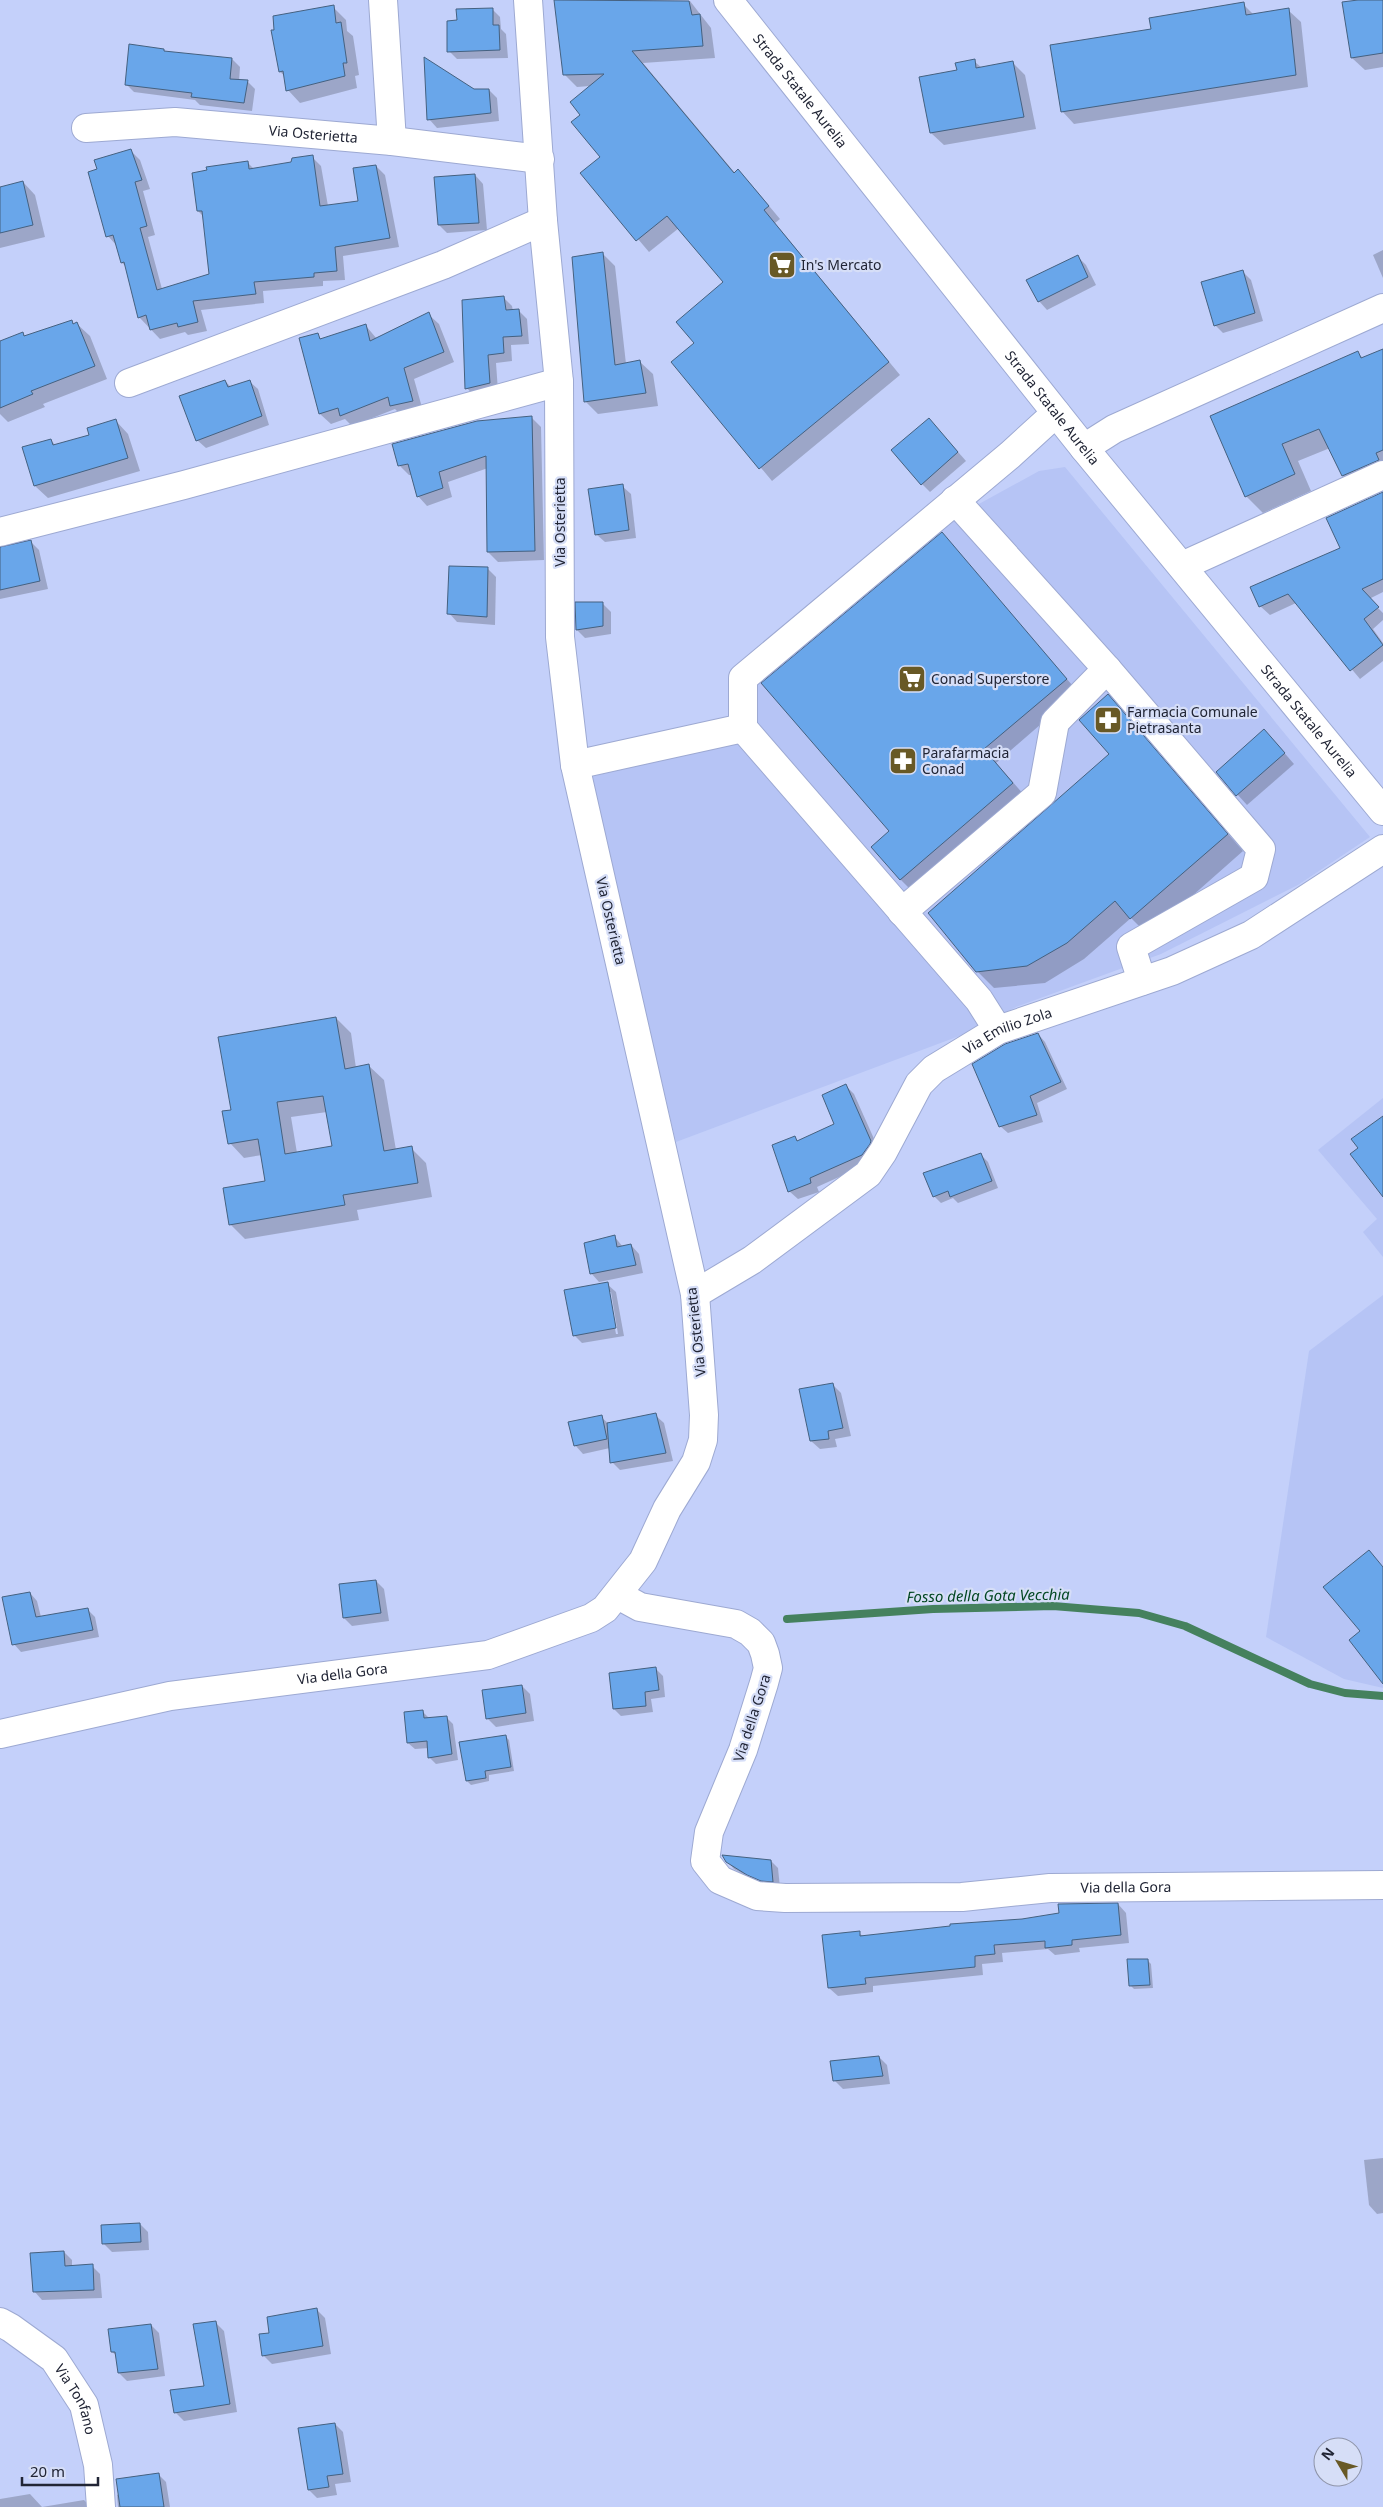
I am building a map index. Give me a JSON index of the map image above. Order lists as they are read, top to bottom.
{
  "streets": {
    "street": [
      "Strada Statale Aurelia",
      "Via Osterietta",
      "Via Emilio Zola",
      "Via della Gora",
      "Via Tonfano"
    ]
  },
  "crossings": [
    ["Via Osterietta", "Via Emilio Zola"],
    ["Via Osterietta", "Via della Gora"]
  ],
  "water": ["Fosso della Gota Vecchia"],
  "places": {
    "supermarket": ["In's Mercato", "Conad Superstore"],
    "pharmacy": ["Farmacia Comunale Pietrasanta", "Parafarmacia Conad"]
  },
  "scale_bar": "20 m",
  "north": "top left"
}
